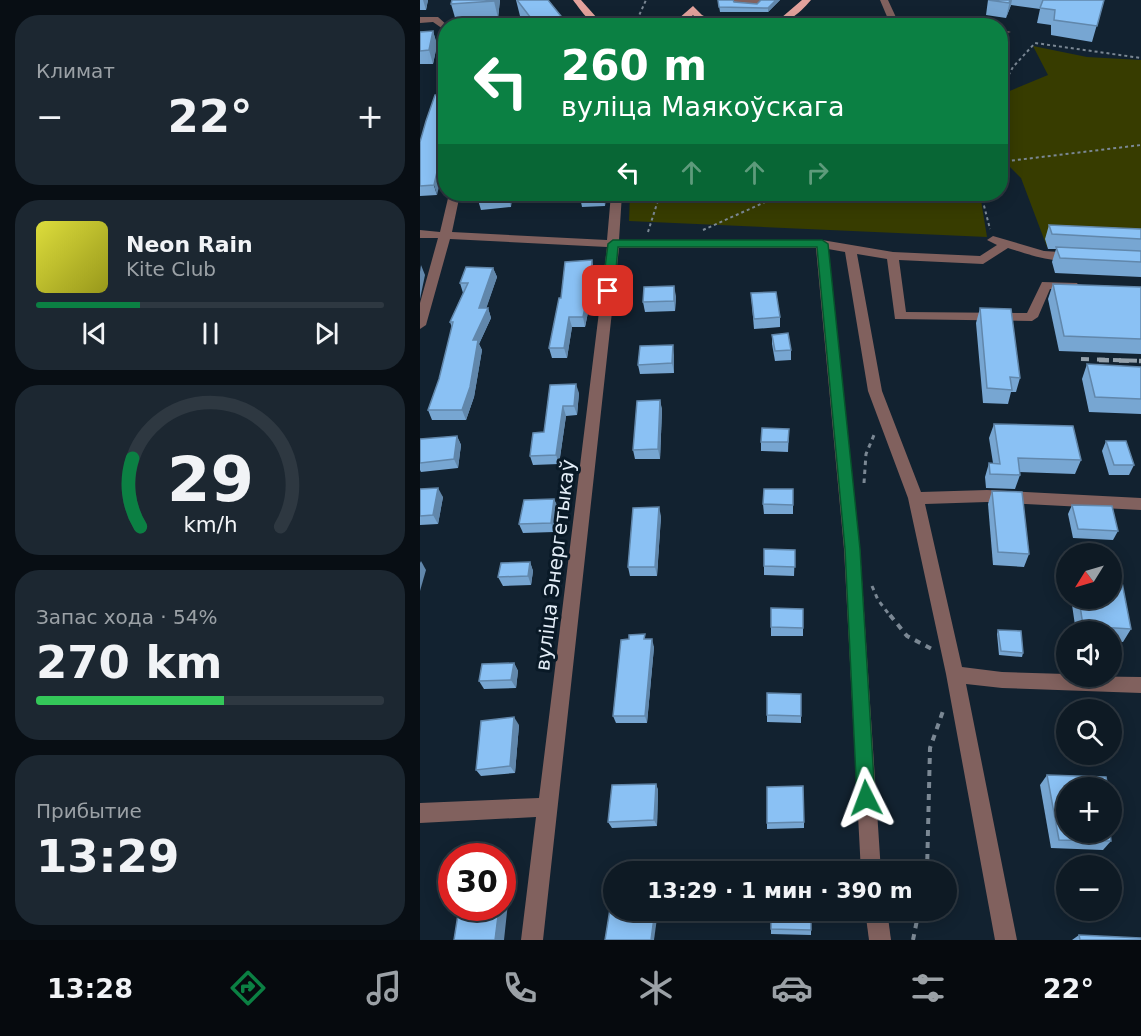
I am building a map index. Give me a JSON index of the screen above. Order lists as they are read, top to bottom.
{
  "streets": {
    "street": ["вуліца Энергетыкаў"]
  },
  "north": "bottom left",
  "page": {
    "tile": [
      "Климат",
      ["Запас хода · 54%", "270 km"],
      ["Прибытие", "13:29"]
    ],
    "turn": ["260 m", "вуліца Маякоўскага"],
    "heat": ["−", "22°", "+"],
    "song": ["Neon Rain", "Kite Club"],
    "map_buttons": ["+", "−"],
    "limit": "30",
    "trip": "13:29 · 1 мин · 390 m",
    "tabs": ["13:28", "22°"],
    "gauge": ["29", "km/h"]
  }
}
